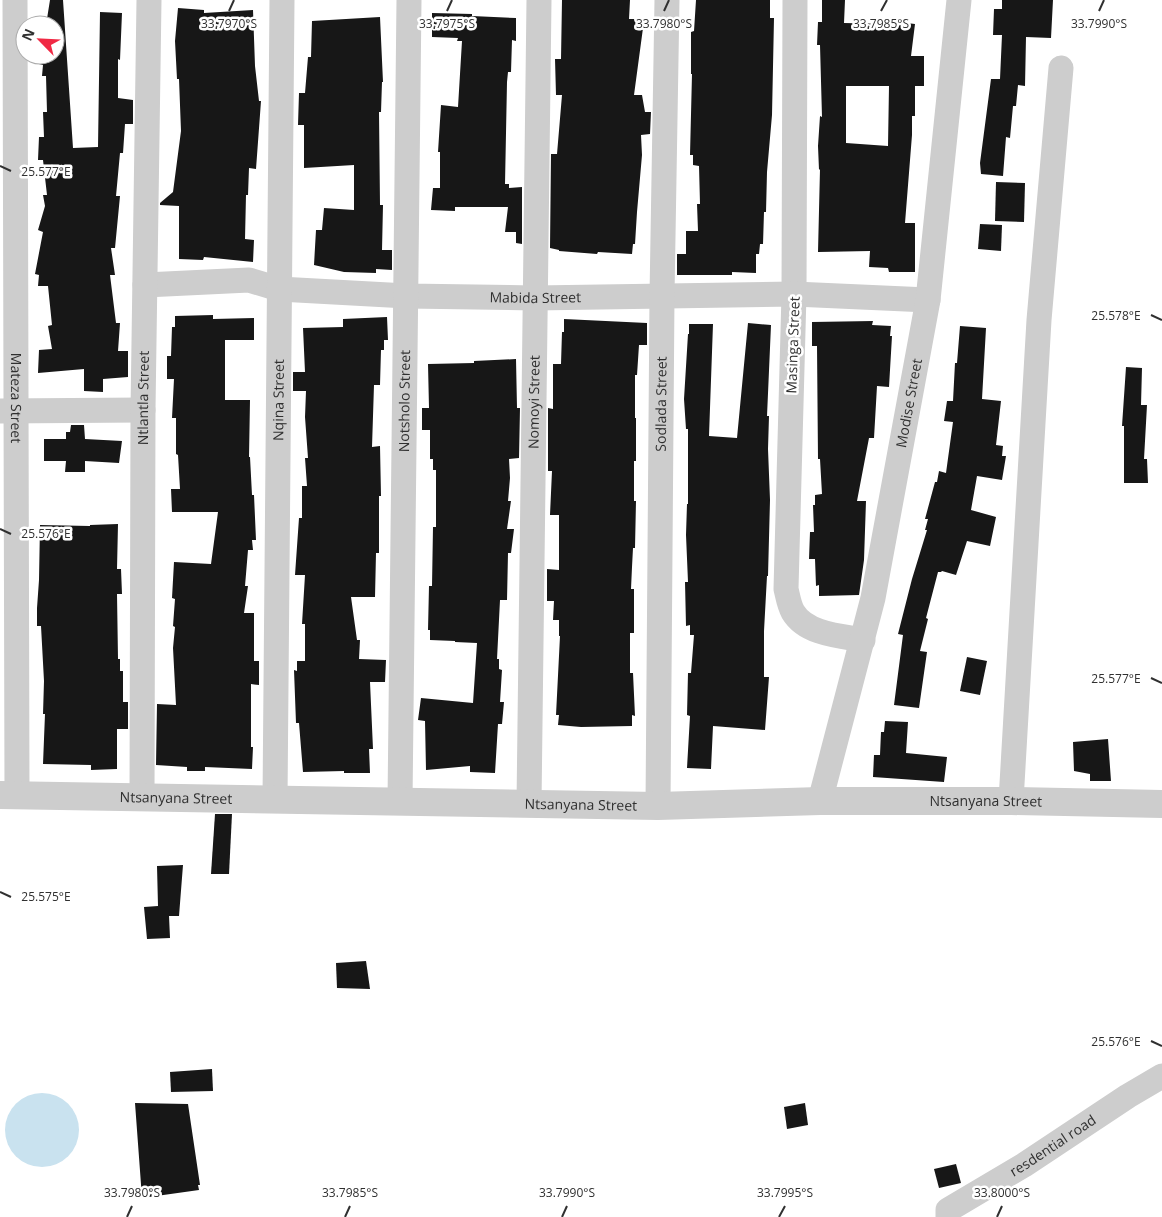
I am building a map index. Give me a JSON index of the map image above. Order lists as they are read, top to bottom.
{
  "streets": {
    "street": [
      "Mabida Street",
      "Masinga Street",
      "Mateza Street",
      "Ntlantla Street",
      "Nqina Street",
      "Notsholo Street",
      "Nomoyi Street",
      "Sodlada Street",
      "Modise Street",
      "Ntsanyana Street",
      "resdential road"
    ]
  },
  "crossings": [
    ["Mabida Street", "Masinga Street"],
    ["Mabida Street", "Ntlantla Street"],
    ["Mabida Street", "Nqina Street"],
    ["Mabida Street", "Notsholo Street"],
    ["Mabida Street", "Nomoyi Street"],
    ["Mabida Street", "Sodlada Street"],
    ["Mabida Street", "Modise Street"],
    ["Masinga Street", "Modise Street"],
    ["Mateza Street", "Ntsanyana Street"],
    ["Ntlantla Street", "Ntsanyana Street"],
    ["Nqina Street", "Ntsanyana Street"],
    ["Notsholo Street", "Ntsanyana Street"],
    ["Nomoyi Street", "Ntsanyana Street"],
    ["Sodlada Street", "Ntsanyana Street"],
    ["Modise Street", "Ntsanyana Street"]
  ],
  "north": "top left",
  "coordinates": [
    "33.7970°S",
    "33.7975°S",
    "33.7980°S",
    "33.7985°S",
    "33.7990°S",
    "25.577°E",
    "25.578°E",
    "25.576°E",
    "25.575°E",
    "33.7995°S",
    "33.8000°S"
  ]
}
